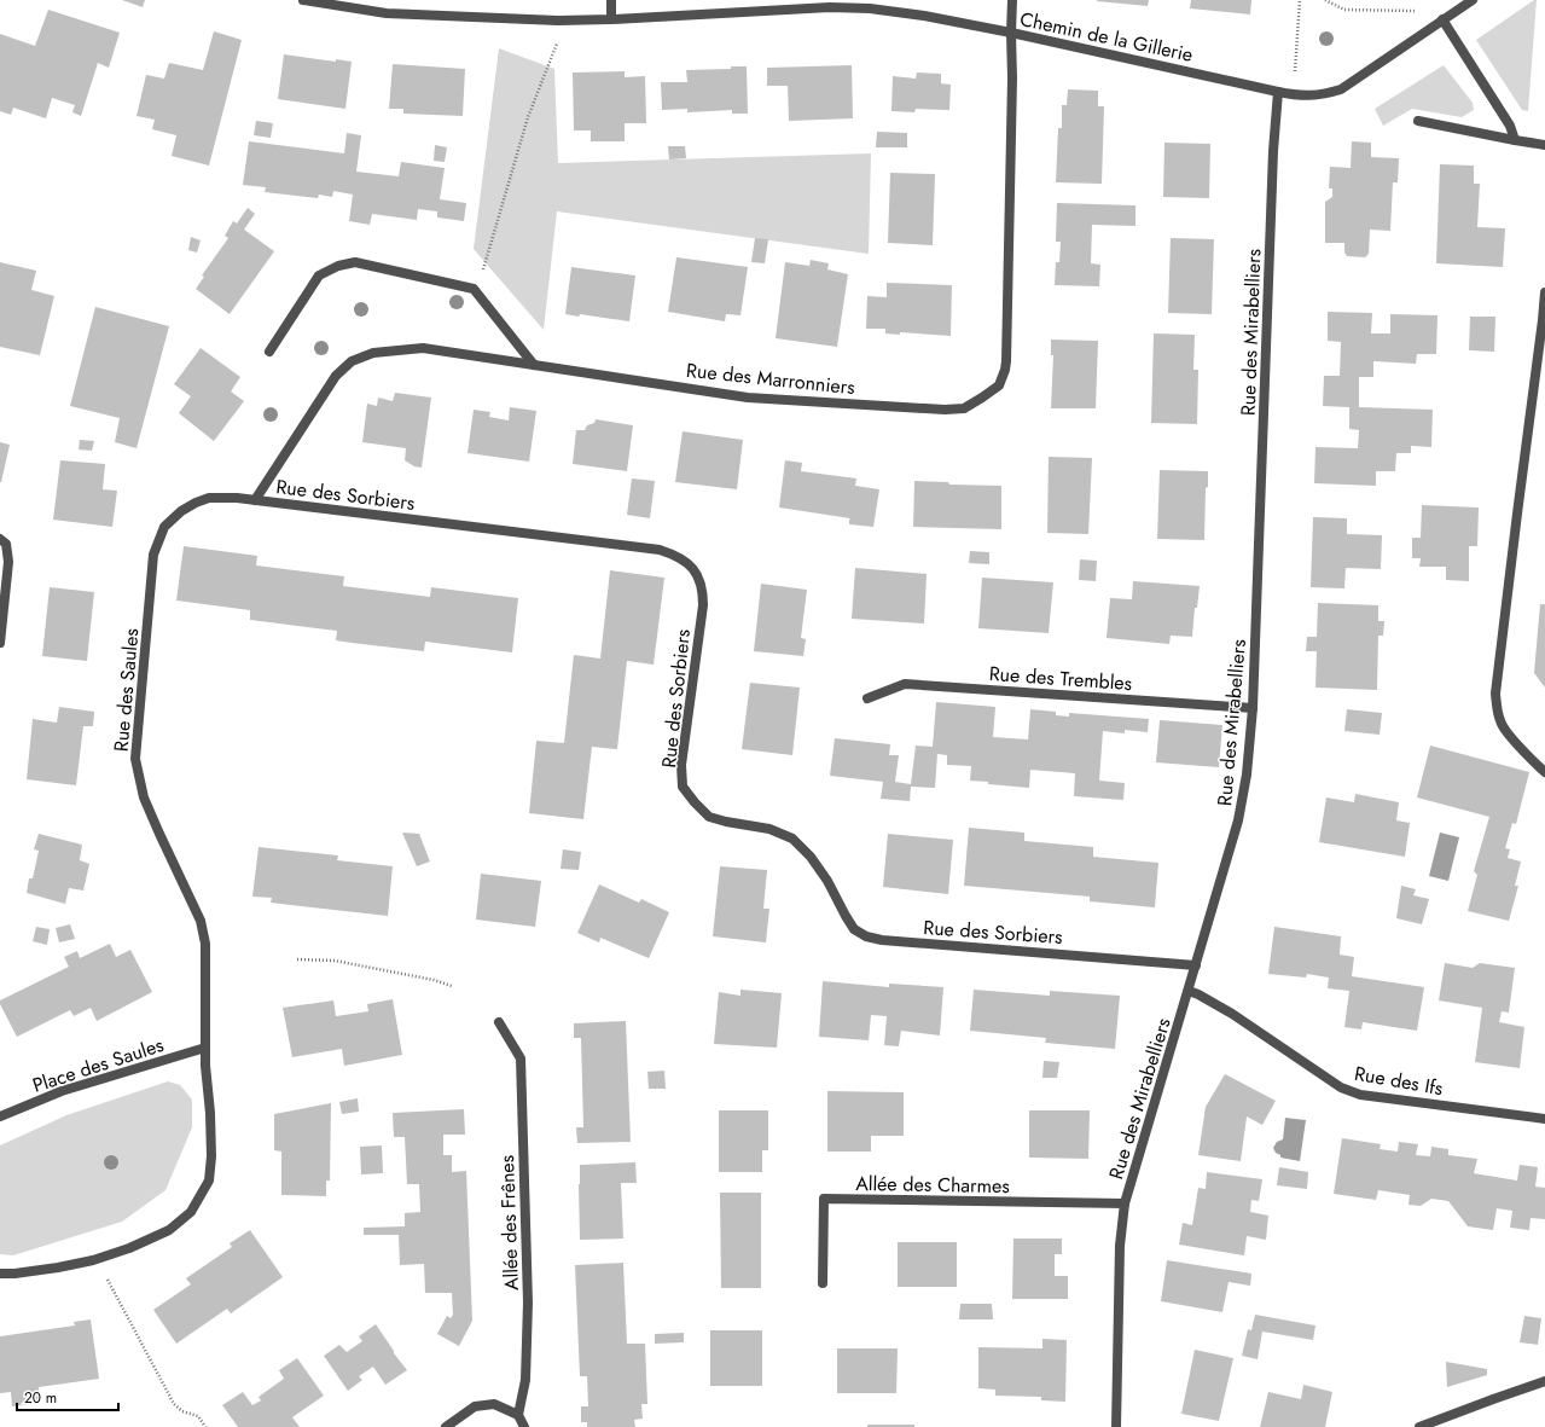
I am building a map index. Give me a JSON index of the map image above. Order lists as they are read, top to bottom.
{
  "streets": {
    "street": [
      "Chemin de la Gillerie",
      "Rue des Mirabelliers",
      "Rue des Marronniers",
      "Rue des Sorbiers",
      "Rue des Trembles",
      "Rue des Saules",
      "Place des Saules",
      "Rue des Ifs",
      "Allée des Charmes",
      "Allée des Frênes"
    ]
  },
  "crossings": [
    ["Chemin de la Gillerie", "Rue des Mirabelliers"],
    ["Chemin de la Gillerie", "Rue des Marronniers"],
    ["Rue des Mirabelliers", "Rue des Sorbiers"],
    ["Rue des Mirabelliers", "Rue des Trembles"],
    ["Rue des Mirabelliers", "Rue des Ifs"],
    ["Rue des Mirabelliers", "Allée des Charmes"],
    ["Rue des Marronniers", "Rue des Sorbiers"],
    ["Rue des Marronniers", "Rue des Saules"],
    ["Rue des Sorbiers", "Rue des Saules"],
    ["Rue des Saules", "Place des Saules"]
  ],
  "scale_bar": "20 m"
}
